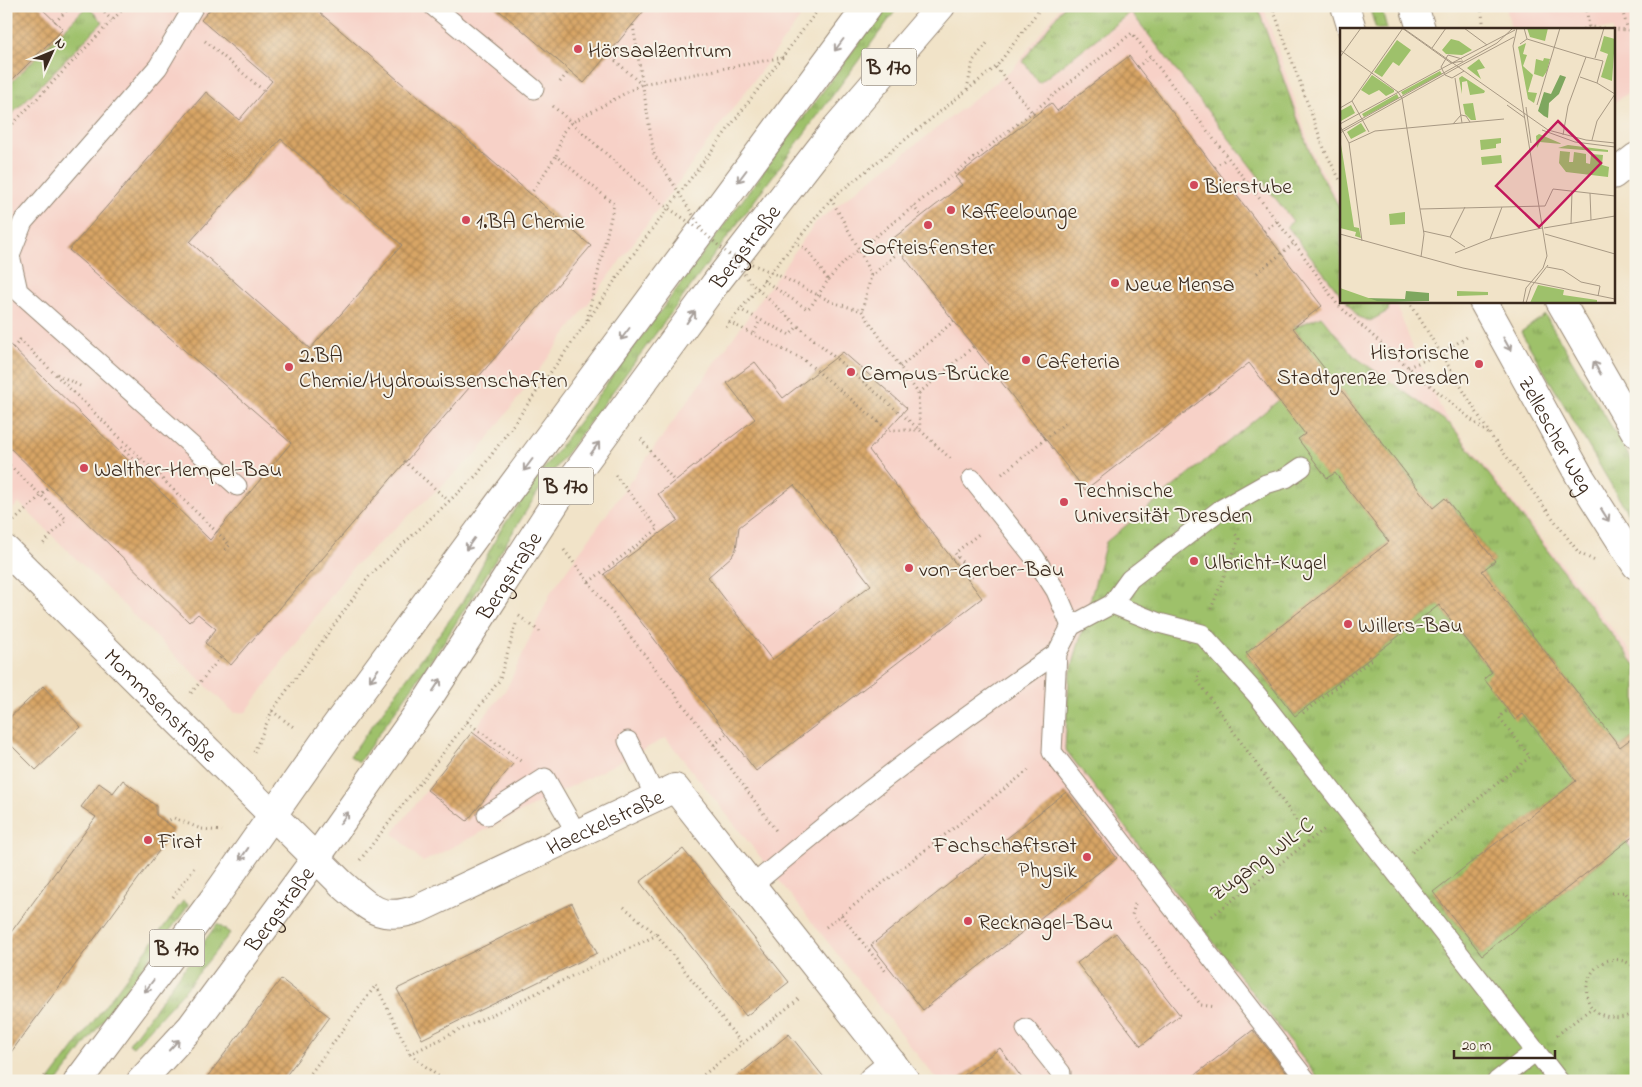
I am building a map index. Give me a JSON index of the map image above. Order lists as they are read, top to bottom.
{
  "streets": {
    "main road": [
      "B 170",
      "Bergstraße",
      "Zellescher Weg",
      "Mommsenstraße",
      "Haeckelstraße"
    ],
    "path": ["Zugang WIL-C"]
  },
  "crossings": [
    ["B 170", "Mommsenstraße"],
    ["Bergstraße", "Mommsenstraße"],
    ["Bergstraße", "Haeckelstraße"],
    ["Mommsenstraße", "Haeckelstraße"]
  ],
  "places": [
    "Hörsaalzentrum",
    "Bierstube",
    "Kaffeelounge",
    "1.BA Chemie",
    "Softeisfenster",
    "Neue Mensa",
    "Cafeteria",
    "Historische Stadtgrenze Dresden",
    "2.BA Chemie/Hydrowissenschaften",
    "Campus-Brücke",
    "Walther-Hempel-Bau",
    "Technische Universität Dresden",
    "Ulbricht-Kugel",
    "von-Gerber-Bau",
    "Willers-Bau",
    "Firat",
    "Fachschaftsrat Physik",
    "Recknagel-Bau"
  ],
  "scale_bar": "20 m",
  "north": "top right"
}
